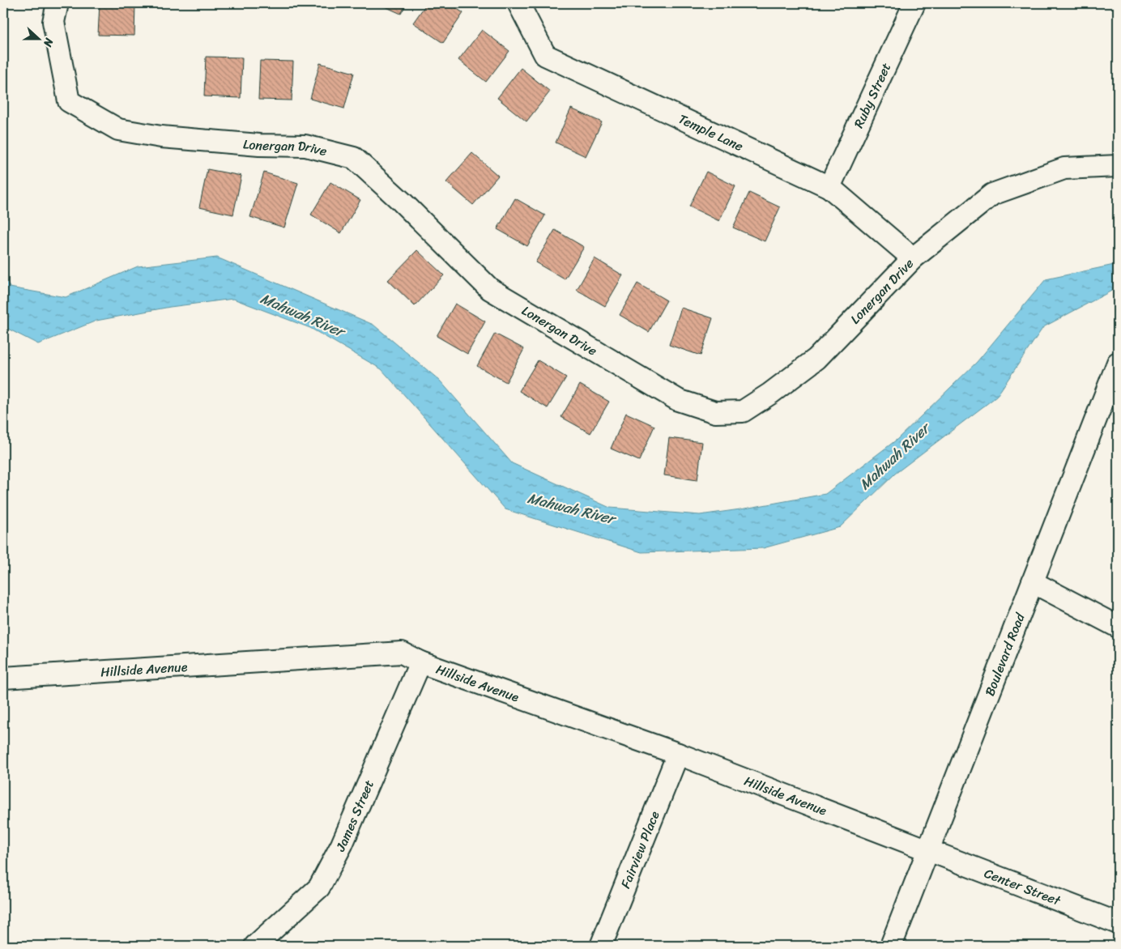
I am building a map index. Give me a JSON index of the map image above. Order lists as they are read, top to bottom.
{
  "streets": {
    "street": [
      "Ruby Street",
      "Temple Lane",
      "Lonergan Drive",
      "Boulevard Road",
      "Hillside Avenue",
      "James Street",
      "Fairview Place",
      "Center Street"
    ]
  },
  "crossings": [
    ["Ruby Street", "Temple Lane"],
    ["Temple Lane", "Lonergan Drive"],
    ["Boulevard Road", "Hillside Avenue"],
    ["Boulevard Road", "Center Street"],
    ["Hillside Avenue", "James Street"],
    ["Hillside Avenue", "Fairview Place"],
    ["Hillside Avenue", "Center Street"]
  ],
  "water": ["Mahwah River"],
  "north": "right"
}
